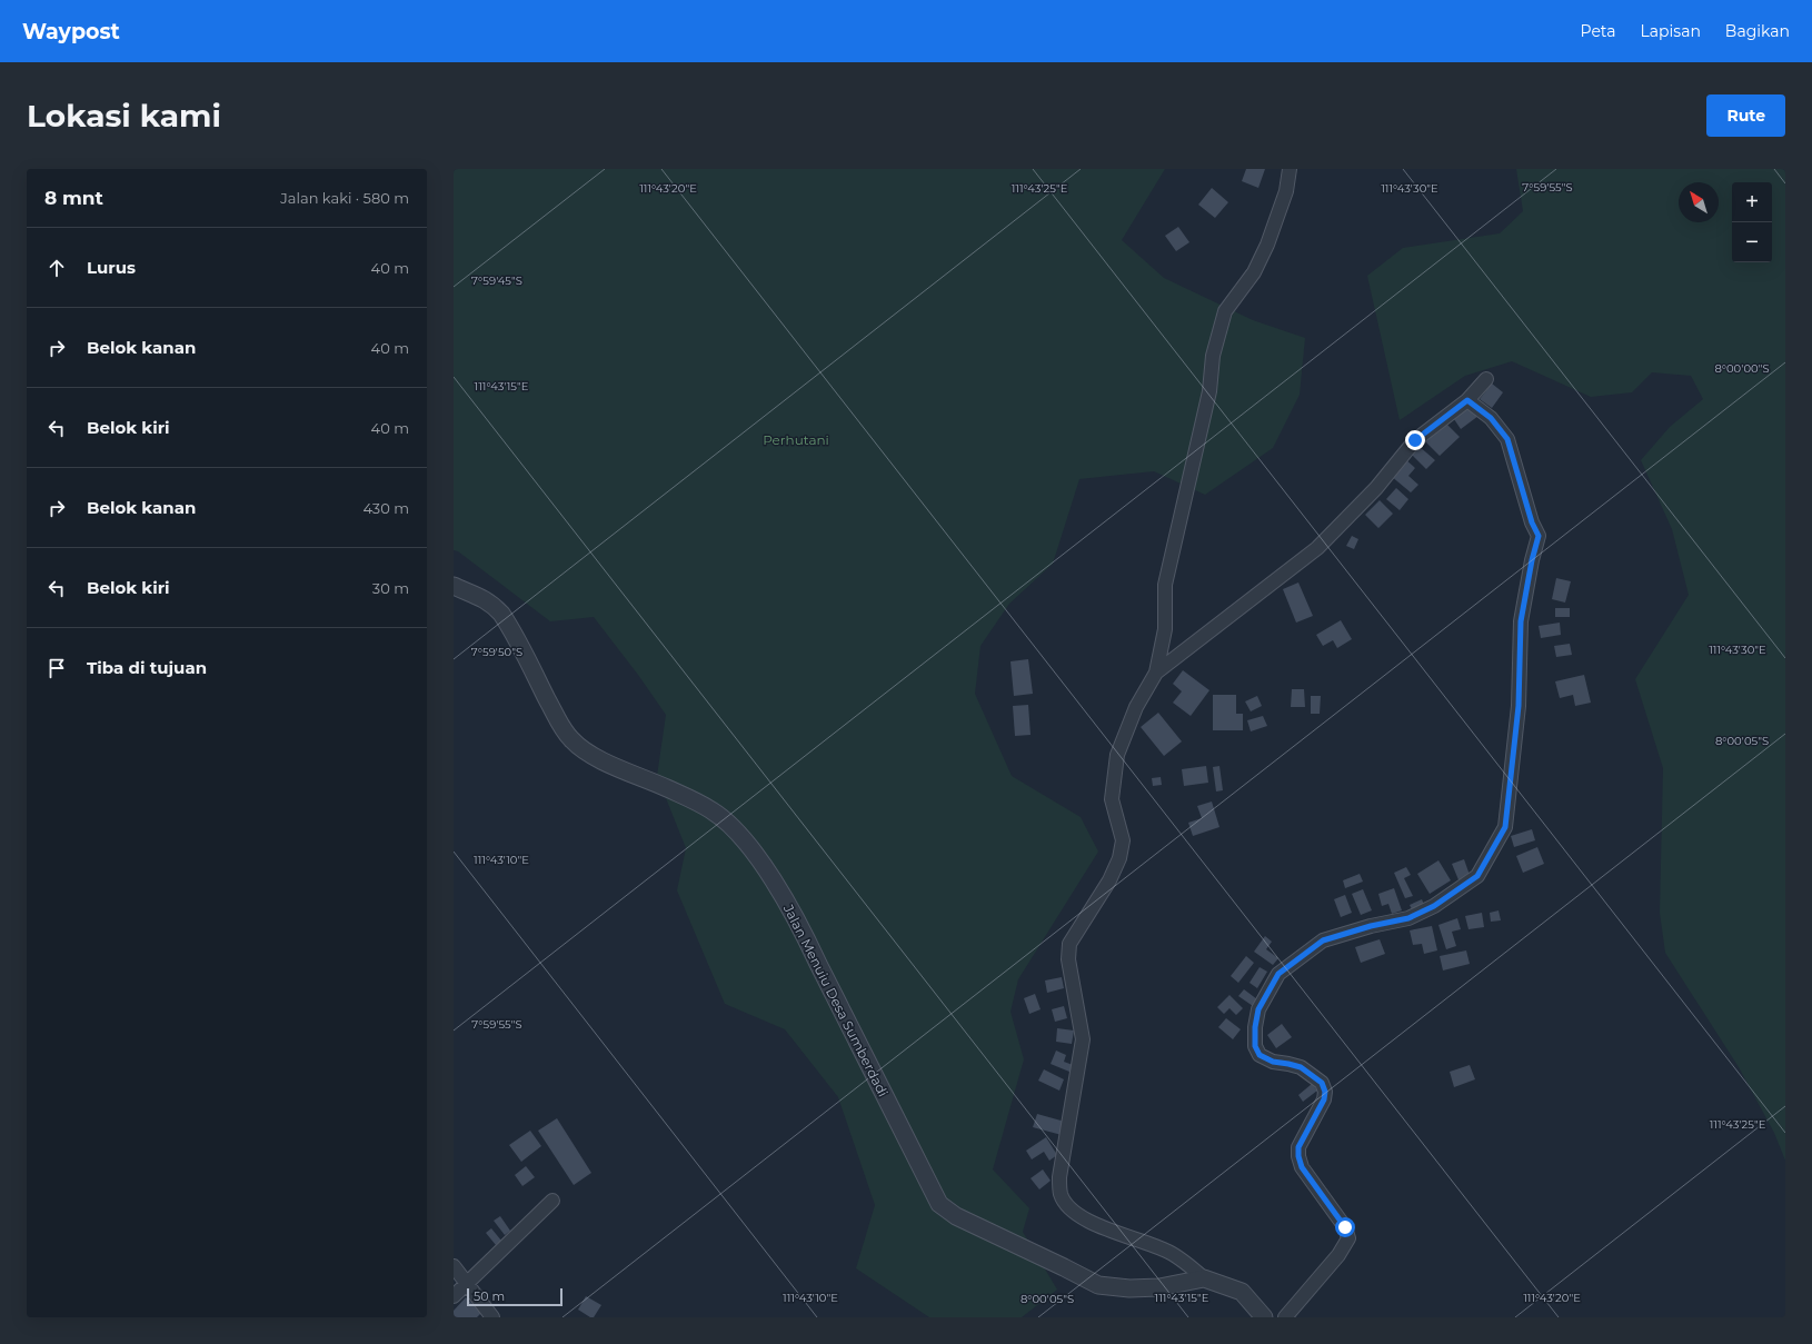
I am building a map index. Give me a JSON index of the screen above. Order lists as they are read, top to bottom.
{
  "streets": {
    "street": ["Jalan Menuiu Desa Sumberdadi"]
  },
  "parks": ["Perhutani"],
  "scale_bar": "50 m",
  "north": "top left",
  "page": {
    "header": "Waypost",
    "nav": ["Peta", "Lapisan", "Bagikan"],
    "buttons": "Rute",
    "title": "Lokasi kami",
    "heading": ["8 mnt", "Jalan kaki · 580 m"],
    "map_buttons": ["+", "−"],
    "list": [
      ["Lurus", "40 m"],
      ["Belok kanan", "40 m"],
      ["Belok kiri", "40 m"],
      ["Belok kanan", "430 m"],
      ["Belok kiri", "30 m"],
      "Tiba di tujuan"
    ],
    "scale": "50 m"
  },
  "coordinates": [
    "7°59'55\"S",
    "111°43'20\"E",
    "111°43'25\"E",
    "111°43'30\"E",
    "7°59'45\"S",
    "8°00'00\"S",
    "111°43'15\"E",
    "7°59'50\"S",
    "8°00'05\"S",
    "111°43'10\"E"
  ]
}
